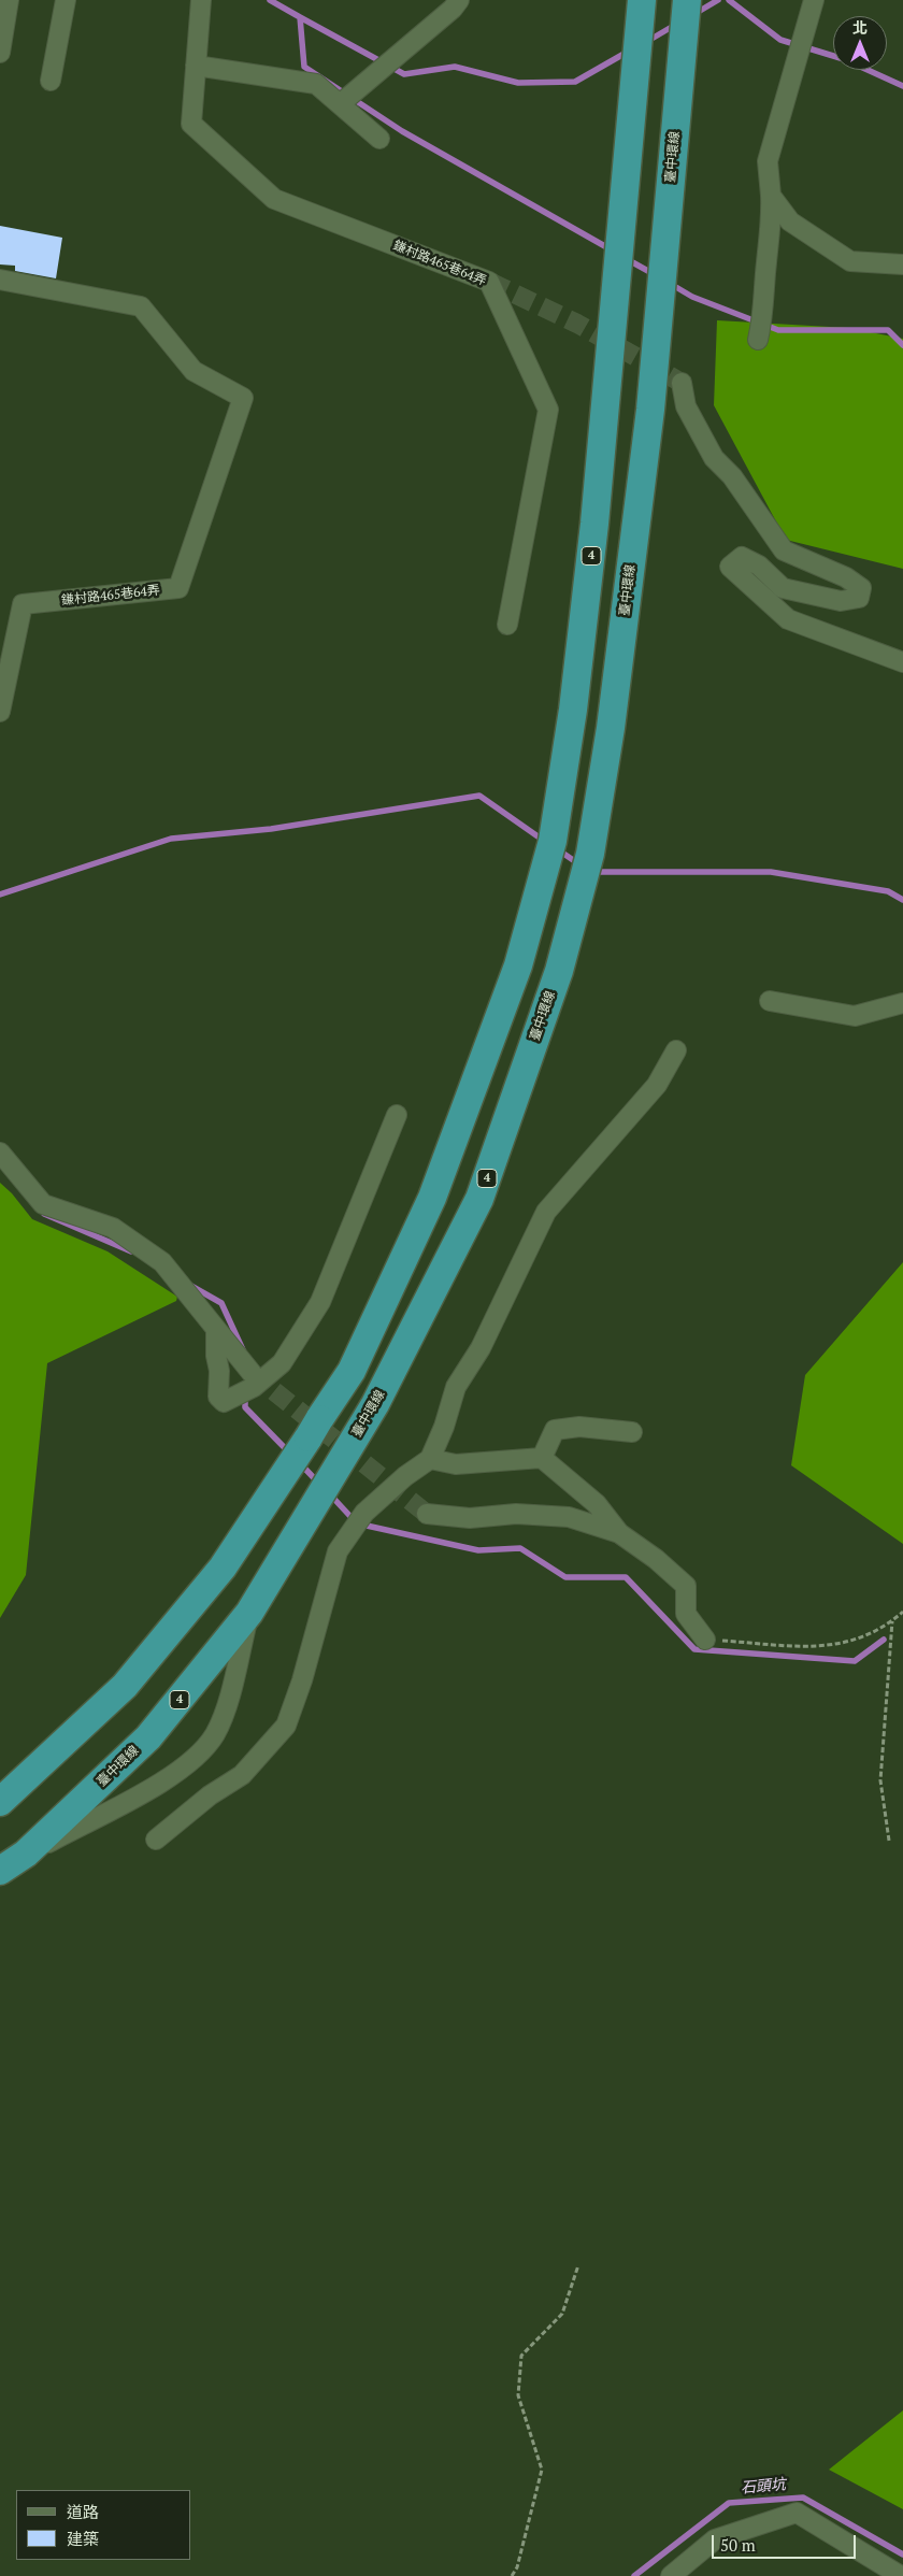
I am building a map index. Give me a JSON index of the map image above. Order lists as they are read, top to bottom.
{
  "streets": {
    "highway": ["臺中環線", "4"],
    "lane": ["鎌村路465巷64弄"]
  },
  "water": ["石頭坑"],
  "legend": ["道路", "建築"],
  "scale_bar": "50 m",
  "north": "top"
}
